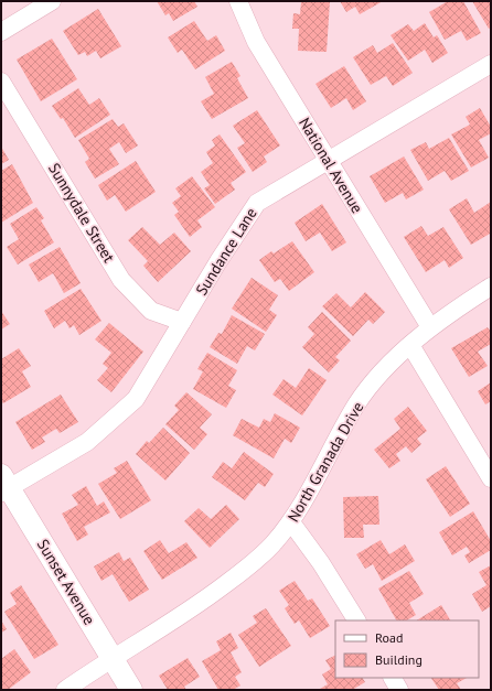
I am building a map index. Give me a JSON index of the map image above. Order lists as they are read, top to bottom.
{
  "streets": {
    "main road": ["Sunset Avenue"],
    "street": [
      "National Avenue",
      "Sunnydale Street",
      "Sundance Lane",
      "North Granada Drive"
    ]
  },
  "crossings": [
    ["National Avenue", "Sundance Lane"],
    ["National Avenue", "North Granada Drive"],
    ["Sunnydale Street", "Sundance Lane"],
    ["Sundance Lane", "Sunset Avenue"],
    ["North Granada Drive", "Sunset Avenue"]
  ],
  "legend": ["Road", "Building"]
}
